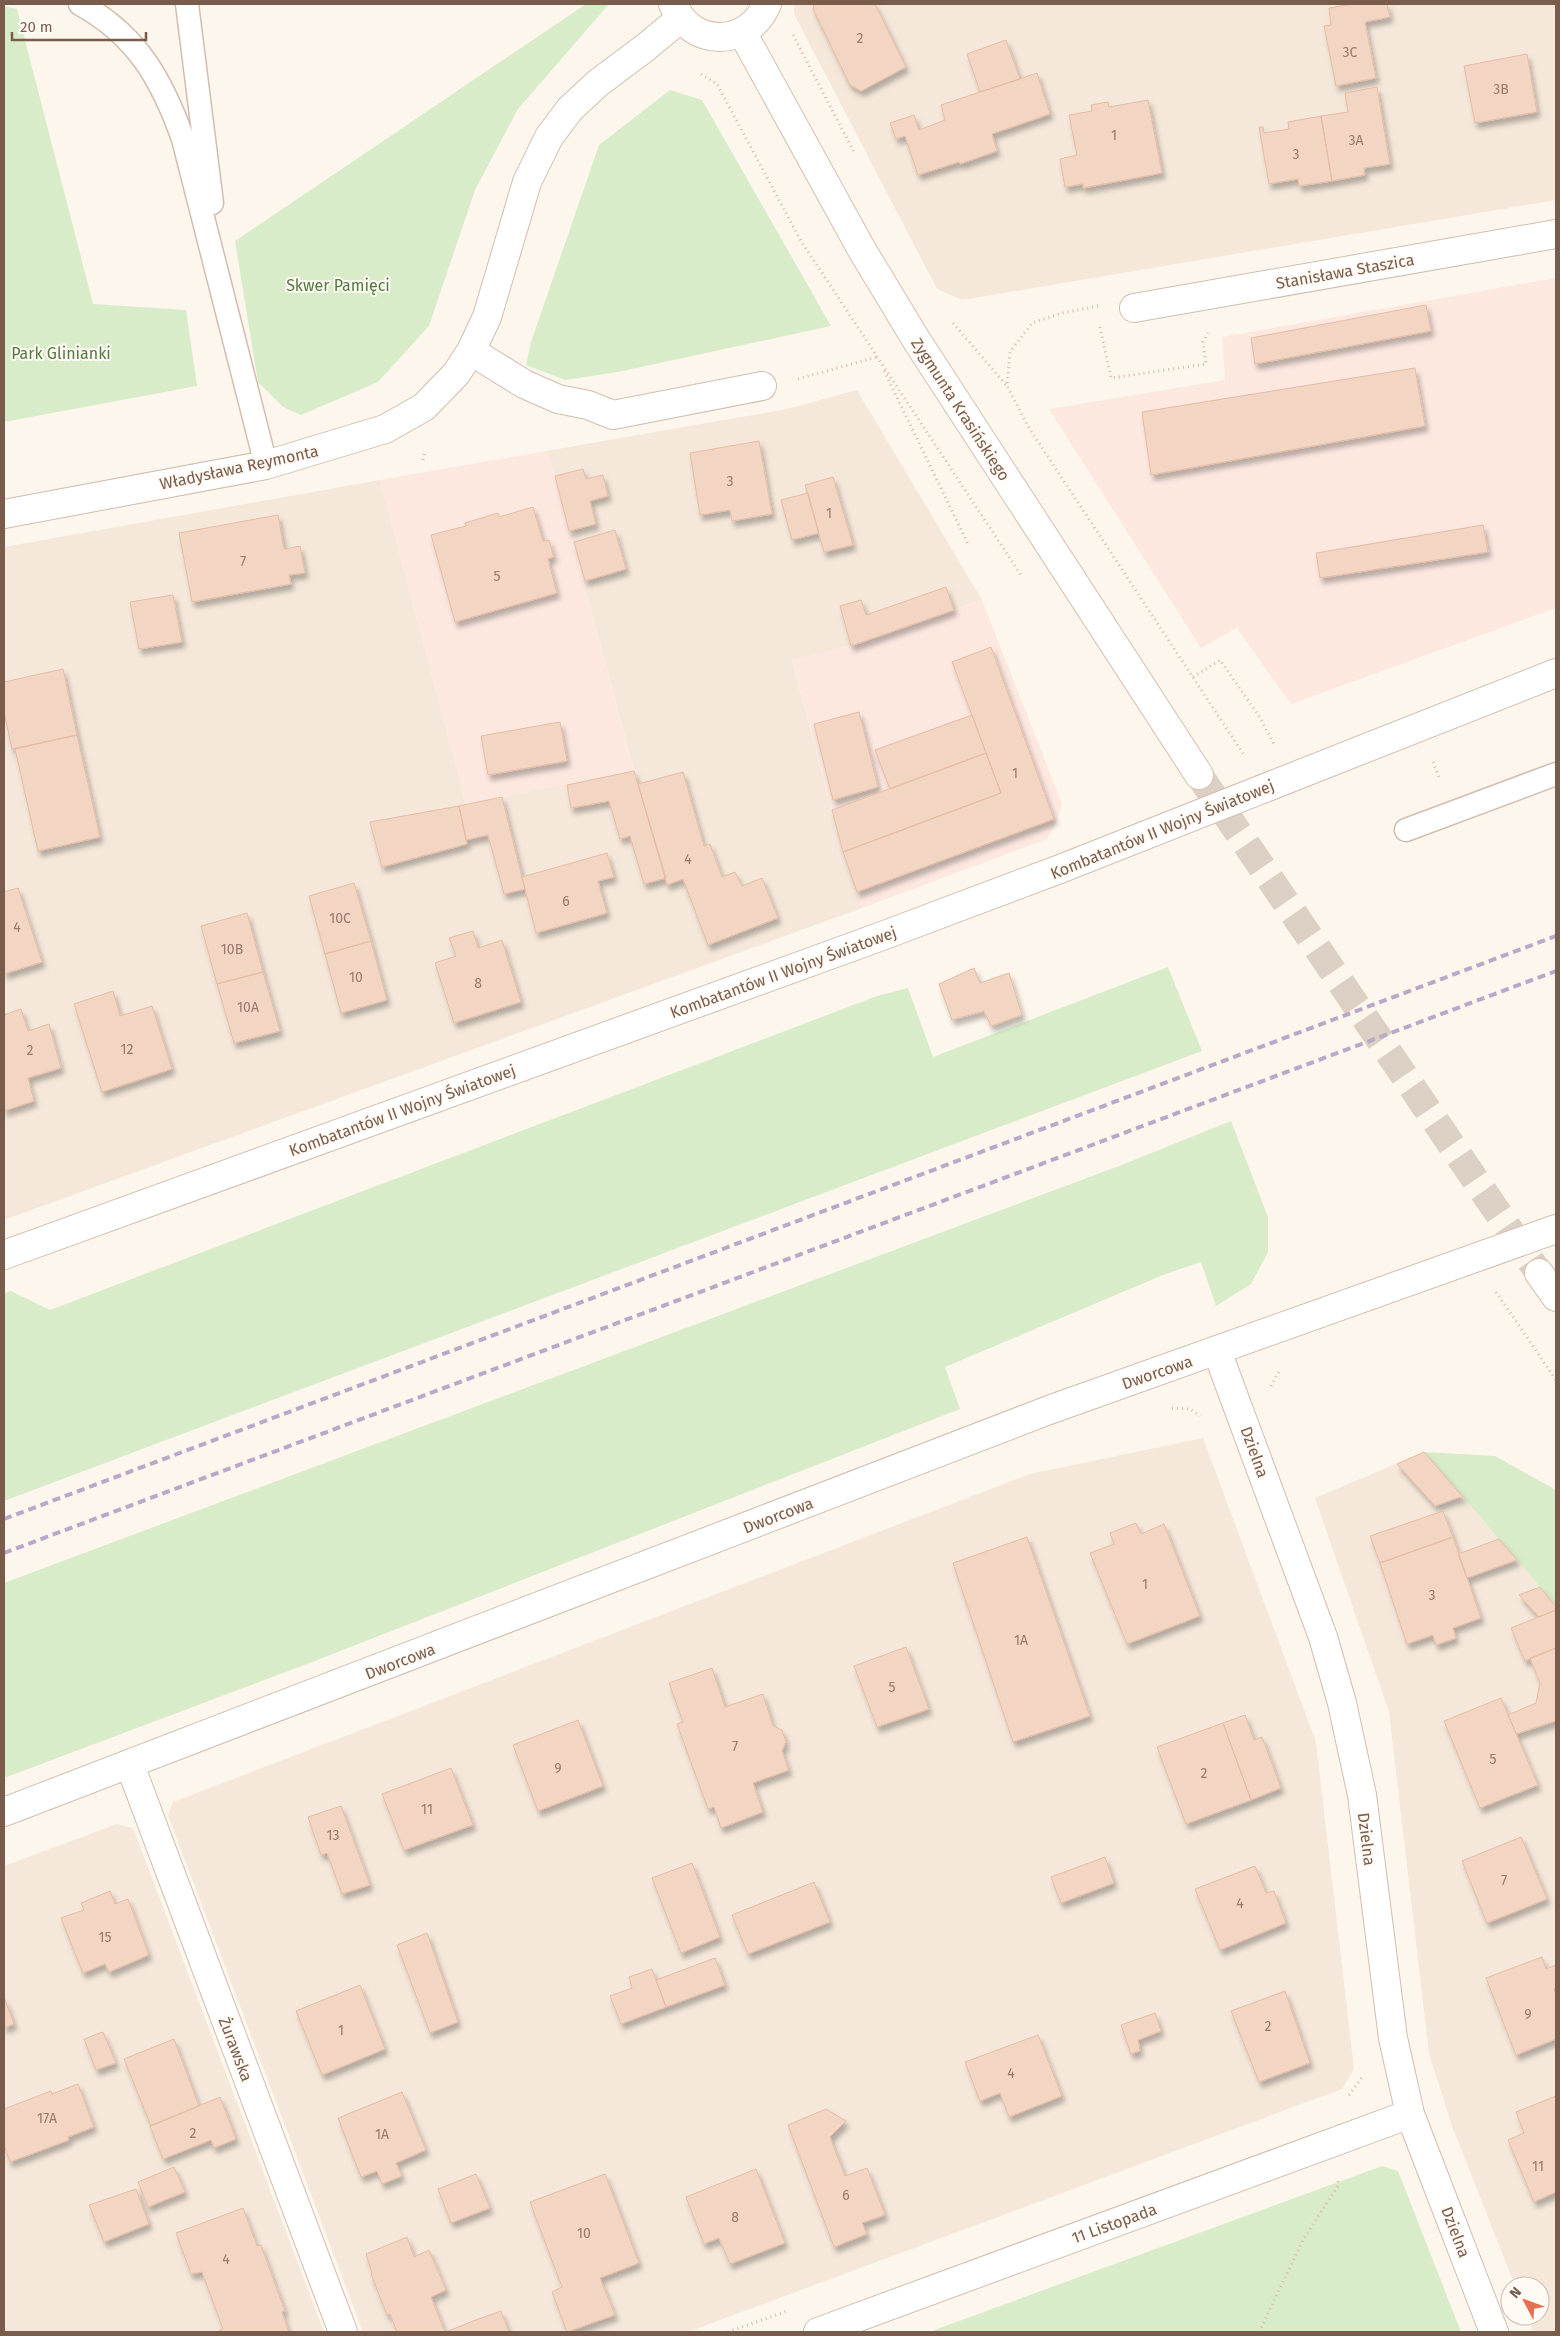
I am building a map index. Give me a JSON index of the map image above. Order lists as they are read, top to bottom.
{
  "streets": {
    "street": [
      "Stanisława Staszica",
      "Zygmunta Krasińskiego",
      "Władysława Reymonta",
      "Kombatantów II Wojny Światowej",
      "Dworcowa",
      "Dzielna",
      "Żurawska",
      "11 Listopada"
    ]
  },
  "crossings": [
    ["Dworcowa", "Dzielna"],
    ["Dworcowa", "Żurawska"],
    ["Dzielna", "11 Listopada"]
  ],
  "parks": ["Skwer Pamięci", "Park Glinianki"],
  "house_numbers": [
    "2",
    "3C",
    "3B",
    "1",
    "3A",
    "3",
    "3",
    "1",
    "7",
    "5",
    "1",
    "4",
    "6",
    "10C",
    "4",
    "10B",
    "10",
    "8",
    "10A",
    "12",
    "2",
    "1",
    "3",
    "1A",
    "5",
    "7",
    "5",
    "9",
    "2",
    "11",
    "13",
    "7",
    "4",
    "15",
    "9",
    "2",
    "1",
    "4",
    "17A",
    "2",
    "1A",
    "11",
    "6",
    "8",
    "10",
    "4"
  ],
  "scale_bar": "20 m",
  "north": "top left"
}
